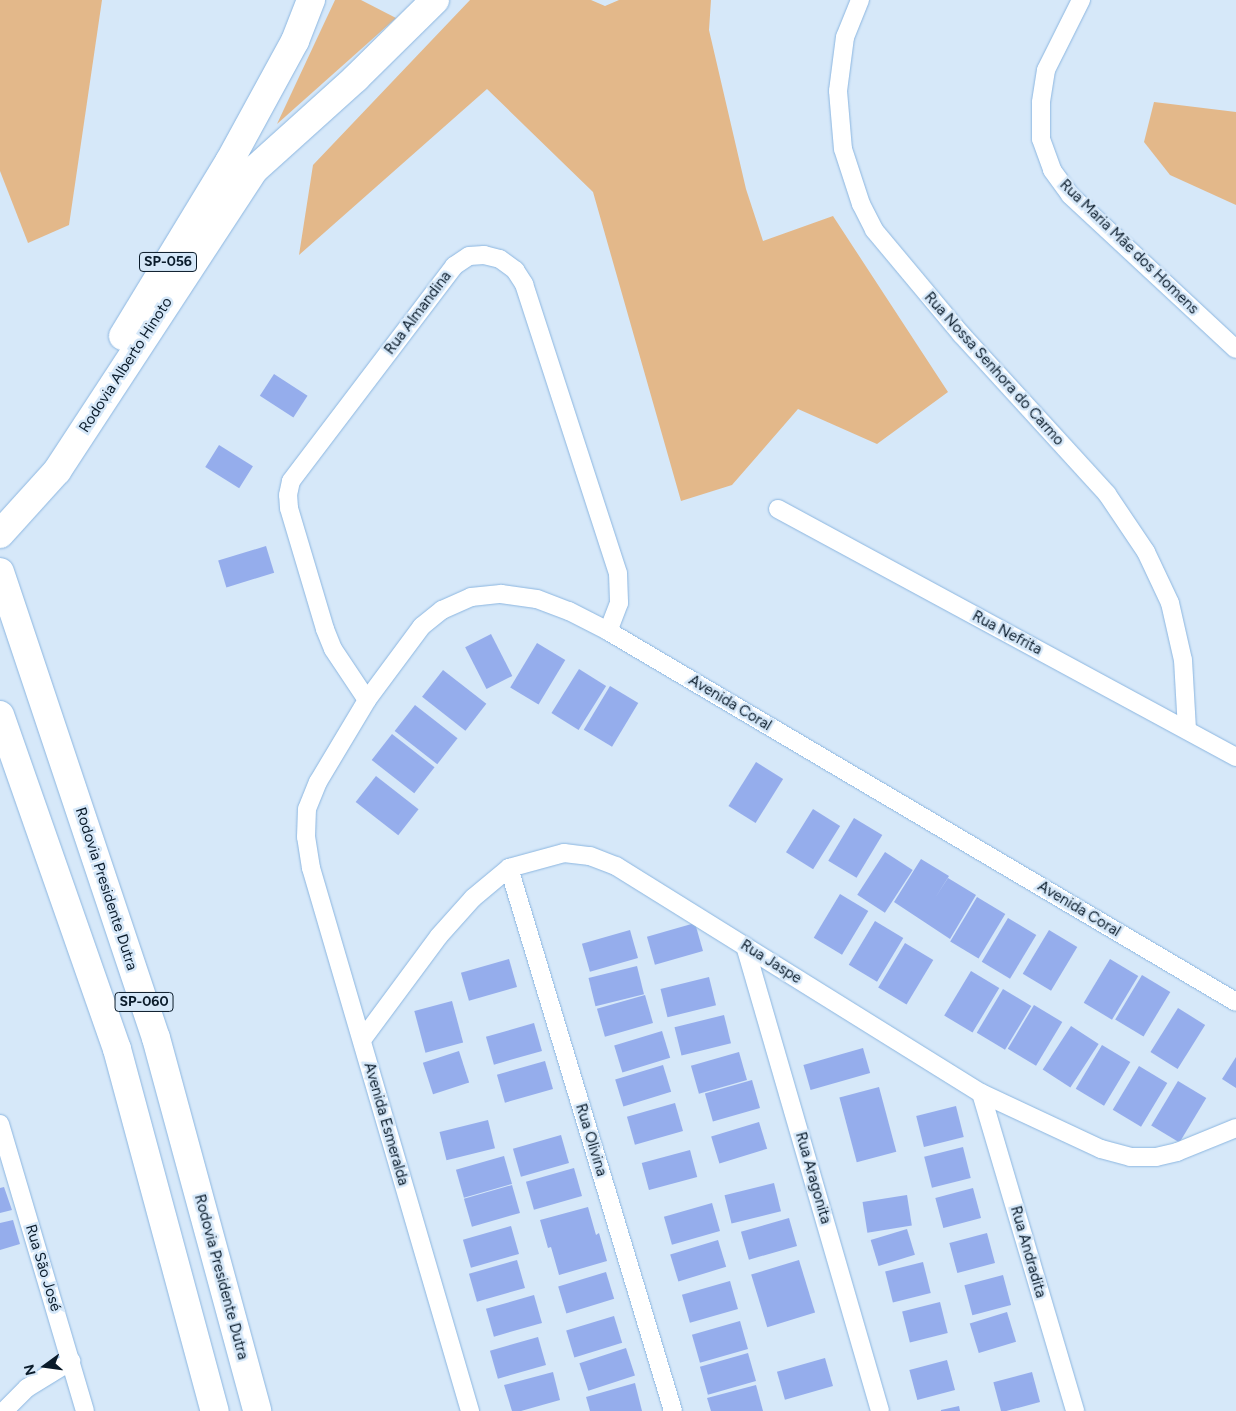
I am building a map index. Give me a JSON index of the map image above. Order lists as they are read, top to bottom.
{
  "streets": {
    "main road": [
      "SP-056",
      "Rodovia Alberto Hinoto",
      "Rodovia Presidente Dutra",
      "SP-060"
    ],
    "street": [
      "Rua Maria Mãe dos Homens",
      "Rua Almandina",
      "Rua Nossa Senhora do Carmo",
      "Rua Nefrita",
      "Avenida Coral",
      "Rua Jaspe",
      "Avenida Esmeralda",
      "Rua Olivina",
      "Rua Aragonita",
      "Rua Andradita",
      "Rua São José"
    ]
  },
  "crossings": [
    ["Rua Almandina", "Avenida Coral"],
    ["Rua Nossa Senhora do Carmo", "Rua Nefrita"],
    ["Avenida Coral", "Avenida Esmeralda"],
    ["Rua Jaspe", "Avenida Esmeralda"],
    ["Rua Jaspe", "Rua Olivina"],
    ["Rua Jaspe", "Rua Aragonita"],
    ["Rua Jaspe", "Rua Andradita"]
  ],
  "north": "left"
}
